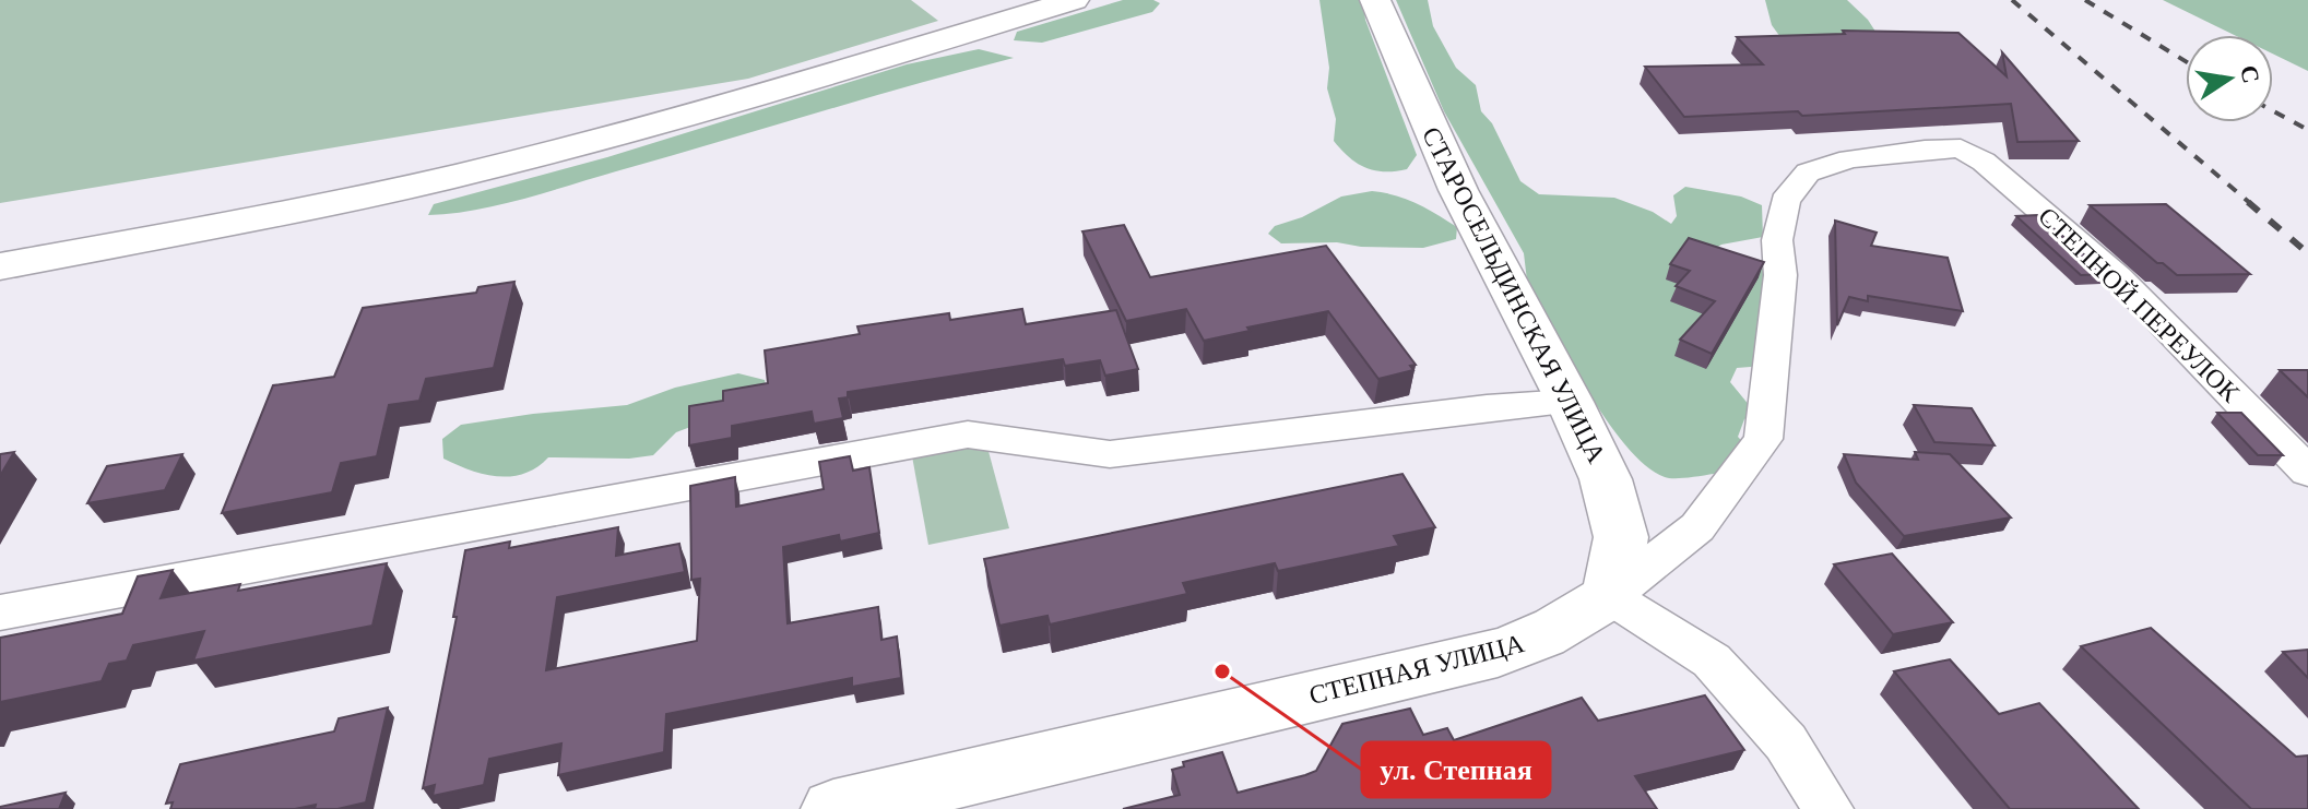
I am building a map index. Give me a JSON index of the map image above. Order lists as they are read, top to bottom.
{
  "streets": {
    "street": ["СТАРОСЕЛЬДИНСКАЯ УЛИЦА", "СТЕПНОЙ ПЕРЕУЛОК", "СТЕПНАЯ УЛИЦА"]
  },
  "crossings": [
    ["СТАРОСЕЛЬДИНСКАЯ УЛИЦА", "СТЕПНАЯ УЛИЦА"],
    ["СТЕПНОЙ ПЕРЕУЛОК", "СТЕПНАЯ УЛИЦА"]
  ],
  "places": ["ул. Степная"],
  "north": "right"
}
